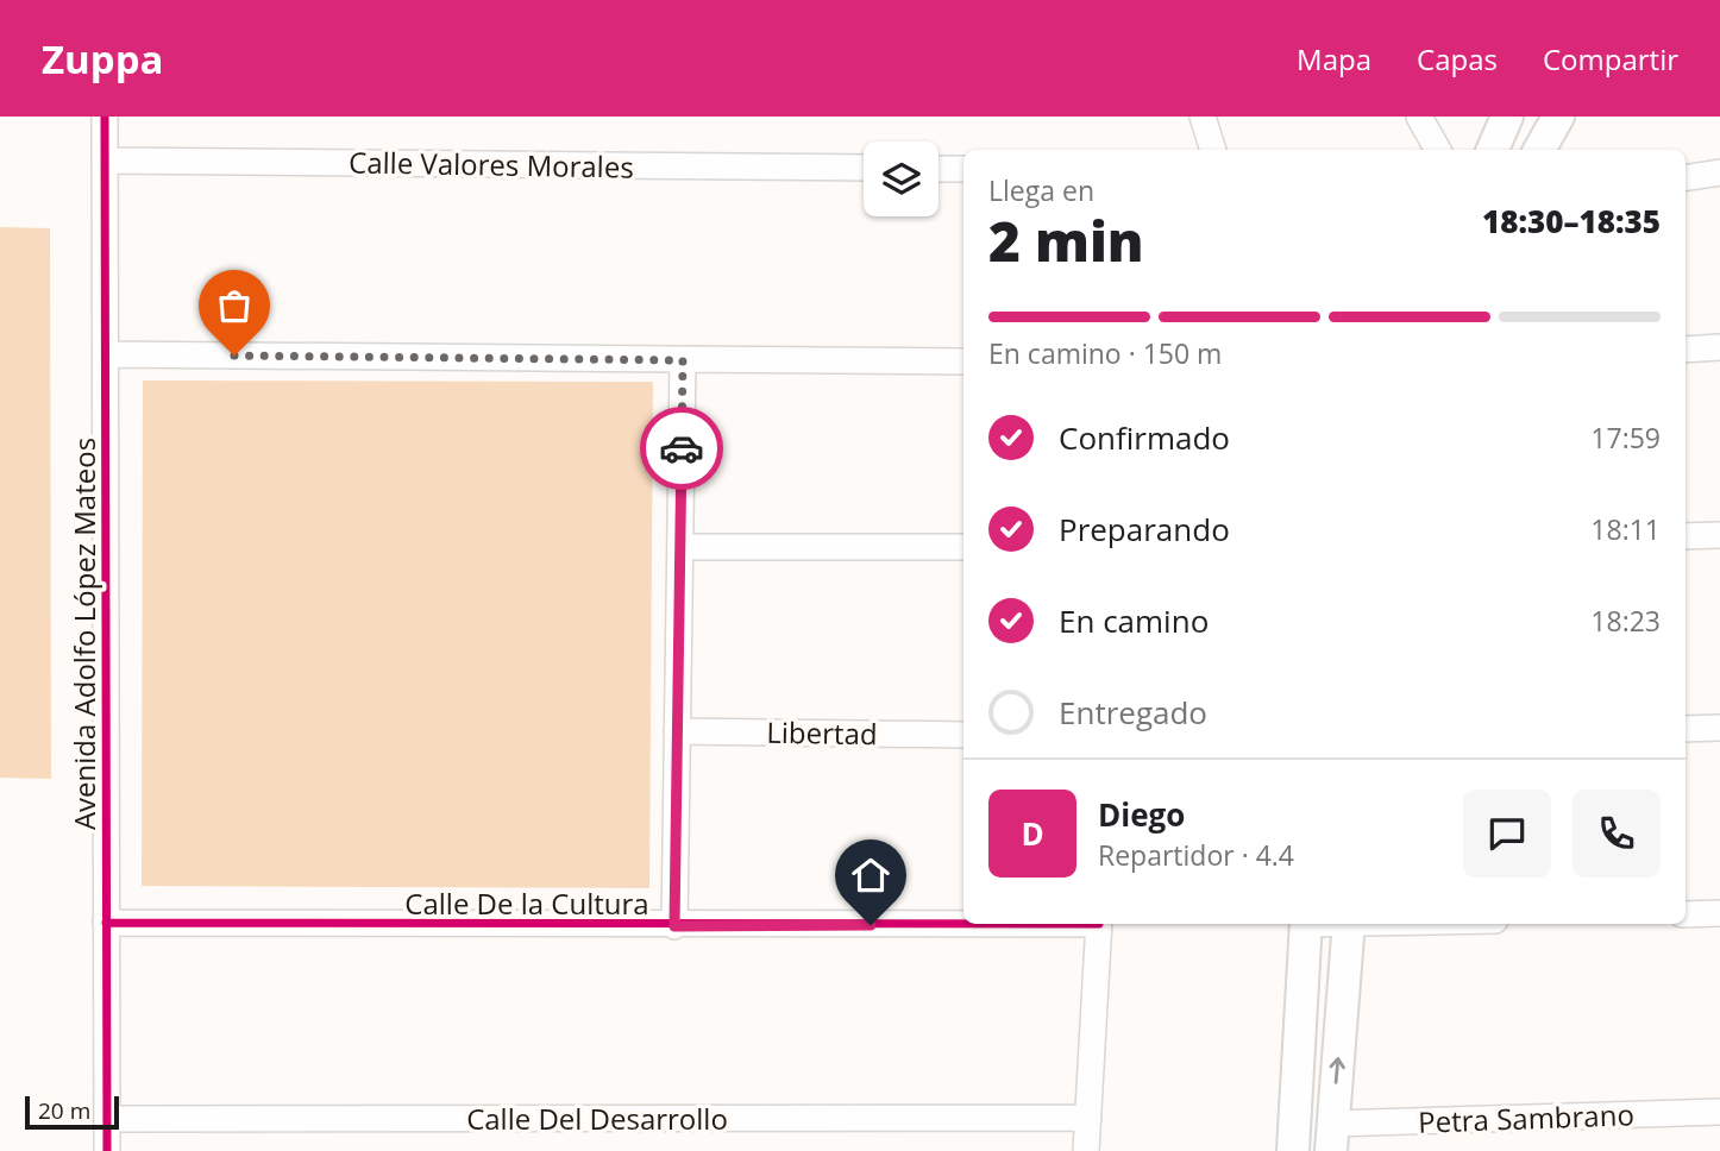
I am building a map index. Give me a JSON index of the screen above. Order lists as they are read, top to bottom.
{
  "streets": {
    "street": [
      "Calle Valores Morales",
      "Avenida Adolfo López Mateos",
      "Libertad",
      "Calle De la Cultura",
      "Calle Del Desarrollo",
      "Petra Sambrano"
    ]
  },
  "crossings": [
    ["Calle Valores Morales", "Avenida Adolfo López Mateos"],
    ["Avenida Adolfo López Mateos", "Calle De la Cultura"],
    ["Avenida Adolfo López Mateos", "Calle Del Desarrollo"]
  ],
  "scale_bar": "20 m",
  "page": {
    "header": "Zuppa",
    "nav": ["Mapa", "Capas", "Compartir"],
    "heading": ["2 min", "Llega en", "18:30–18:35"],
    "panel": ["Diego", "Repartidor · 4.4"],
    "bar": "En camino · 150 m",
    "list": [
      ["Confirmado", "17:59"],
      ["Preparando", "18:11"],
      ["En camino", "18:23"],
      "Entregado"
    ],
    "round": "D",
    "scale": "20 m"
  }
}
